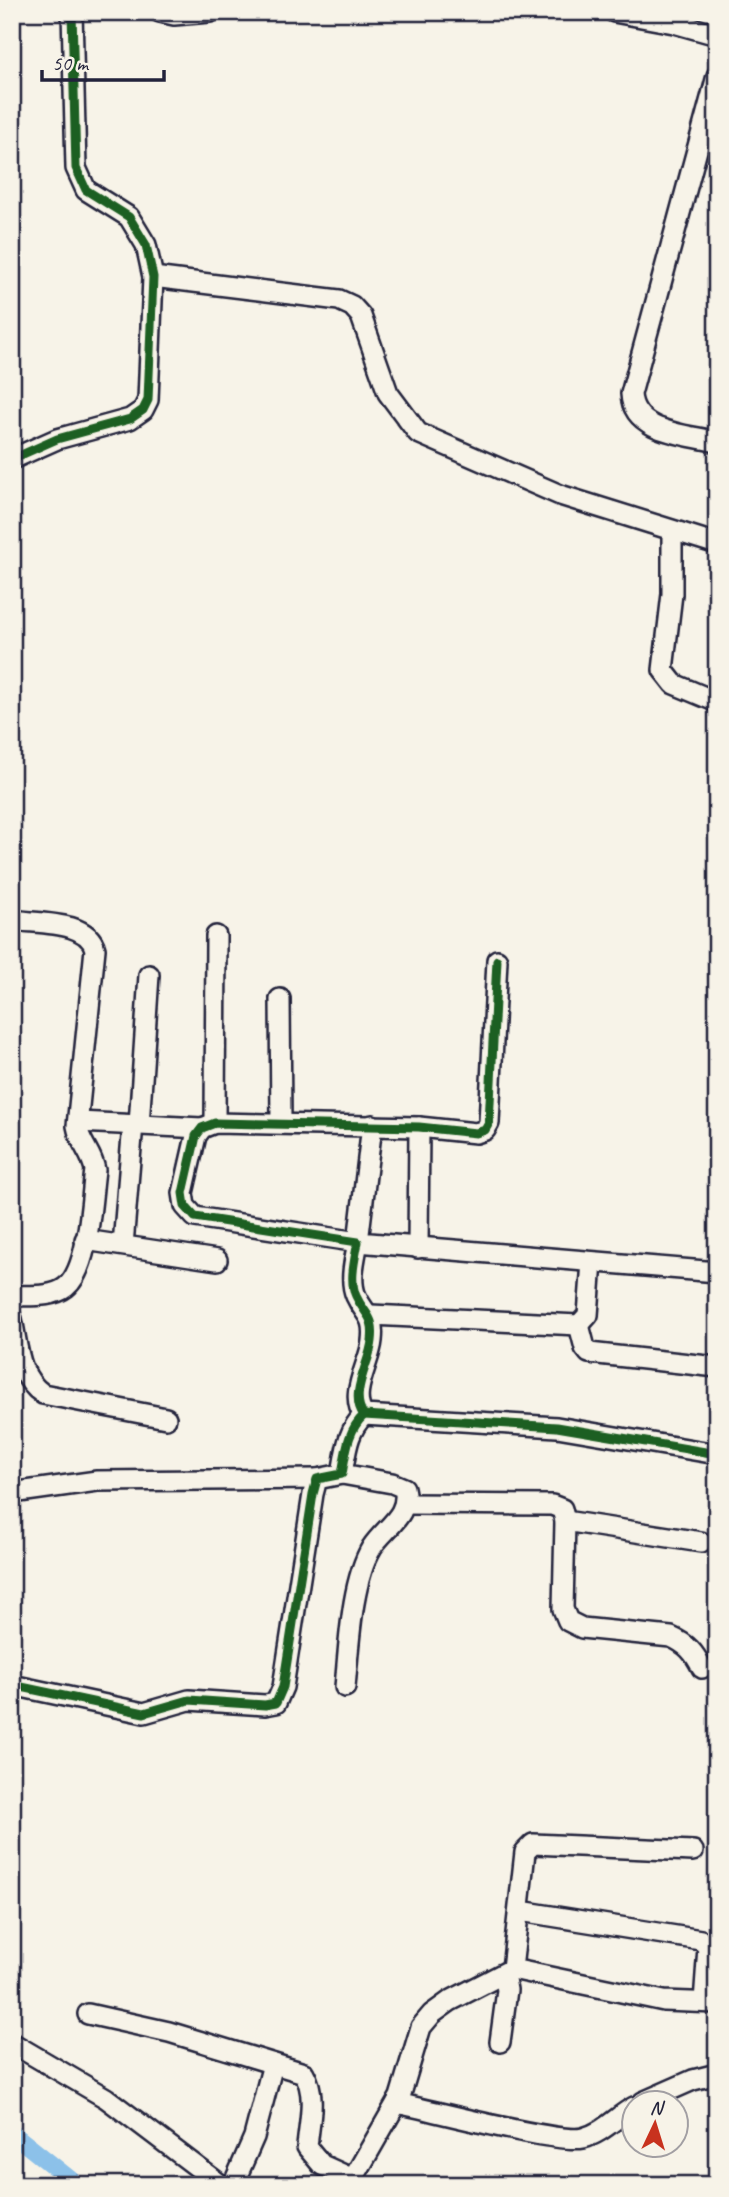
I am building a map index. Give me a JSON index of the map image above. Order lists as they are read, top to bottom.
{
  "scale_bar": "50 m",
  "north": "top"
}
